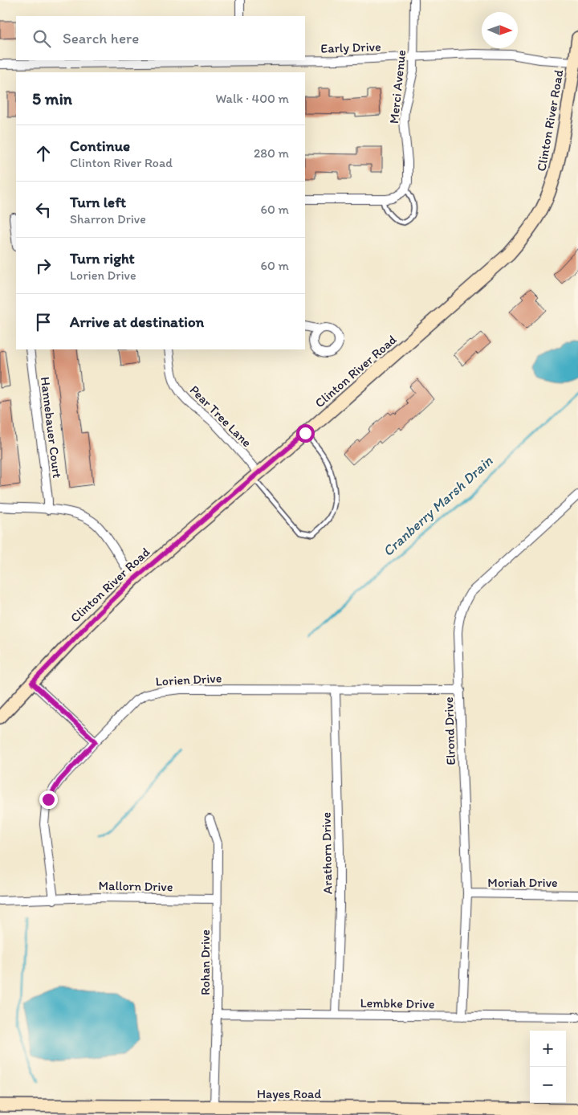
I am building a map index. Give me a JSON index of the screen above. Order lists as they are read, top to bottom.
{
  "streets": {
    "street": [
      "Early Drive",
      "Merci Avenue",
      "Clinton River Road",
      "Pear Tree Lane",
      "Hannebauer Court",
      "Lorien Drive",
      "Elrond Drive",
      "Arathorn Drive",
      "Moriah Drive",
      "Mallorn Drive",
      "Rohan Drive",
      "Lembke Drive",
      "Hayes Road"
    ]
  },
  "crossings": [
    ["Early Drive", "Merci Avenue"],
    ["Early Drive", "Clinton River Road"],
    ["Clinton River Road", "Pear Tree Lane"],
    ["Lorien Drive", "Elrond Drive"],
    ["Lorien Drive", "Arathorn Drive"],
    ["Lorien Drive", "Mallorn Drive"],
    ["Elrond Drive", "Moriah Drive"],
    ["Elrond Drive", "Lembke Drive"],
    ["Arathorn Drive", "Lembke Drive"],
    ["Mallorn Drive", "Rohan Drive"],
    ["Rohan Drive", "Lembke Drive"],
    ["Rohan Drive", "Hayes Road"]
  ],
  "water": ["Cranberry Marsh Drain"],
  "north": "right",
  "page": {
    "search": "Search here",
    "heading": ["5 min", "Walk · 400 m"],
    "list": [
      ["Continue", "Clinton River Road", "280 m"],
      ["Turn left", "Sharron Drive", "60 m"],
      ["Turn right", "Lorien Drive", "60 m"],
      "Arrive at destination"
    ],
    "map_buttons": ["+", "−"]
  }
}
